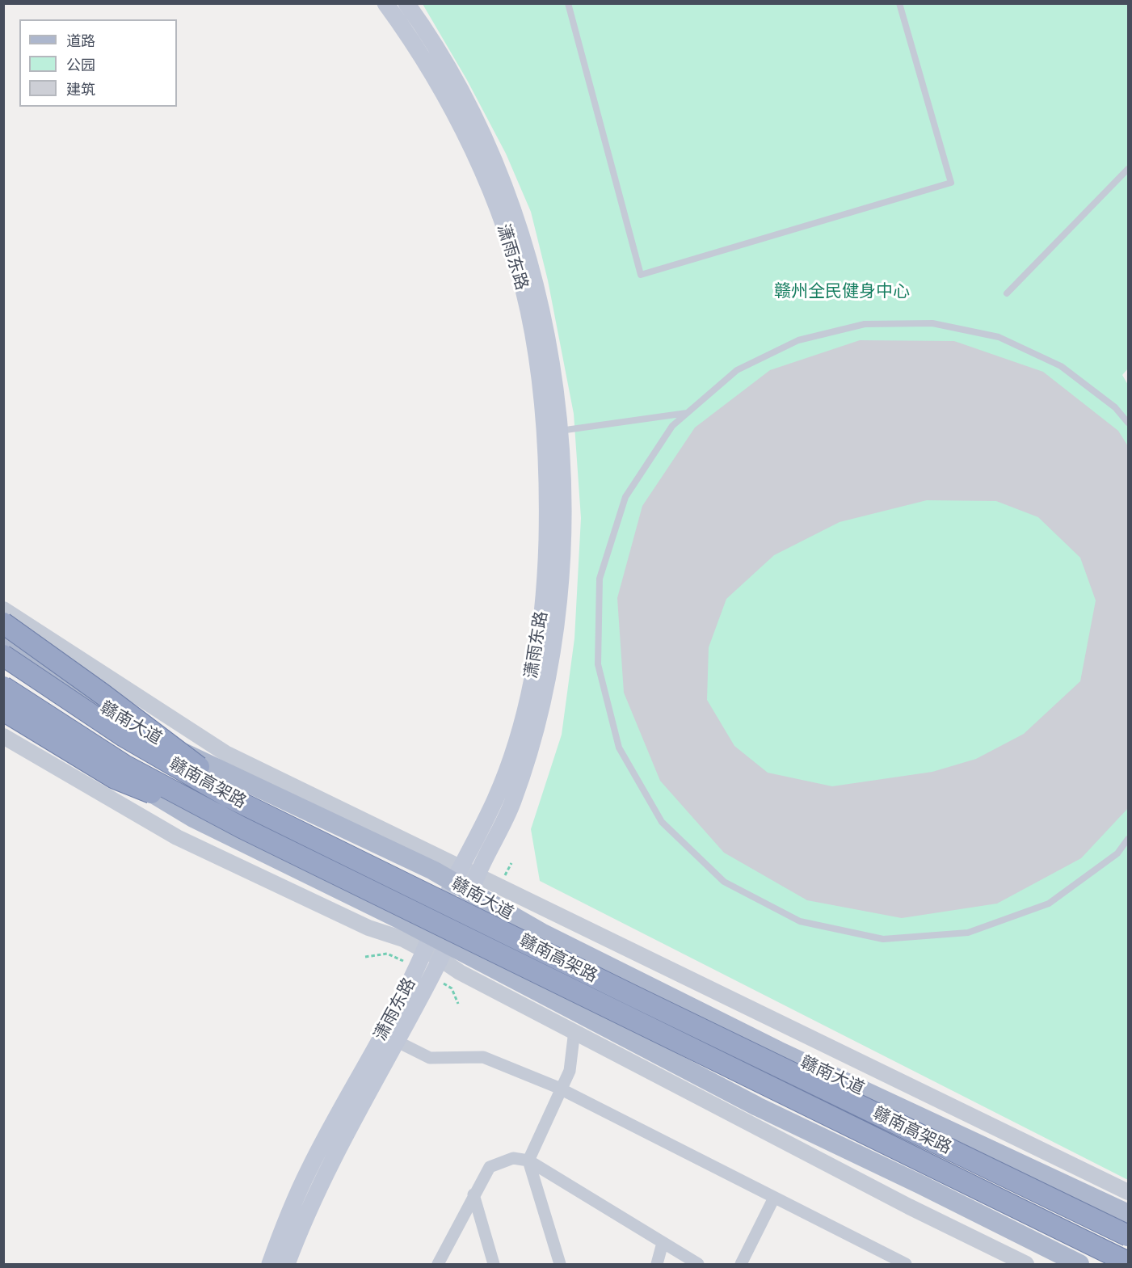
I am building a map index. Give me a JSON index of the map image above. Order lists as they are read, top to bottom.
{
  "streets": {
    "highway": ["赣南高架路"],
    "main road": ["潇雨东路", "赣南大道"]
  },
  "crossings": [
    ["潇雨东路", "赣南大道"]
  ],
  "parks": ["赣州全民健身中心"],
  "legend": ["道路", "公园", "建筑"]
}
